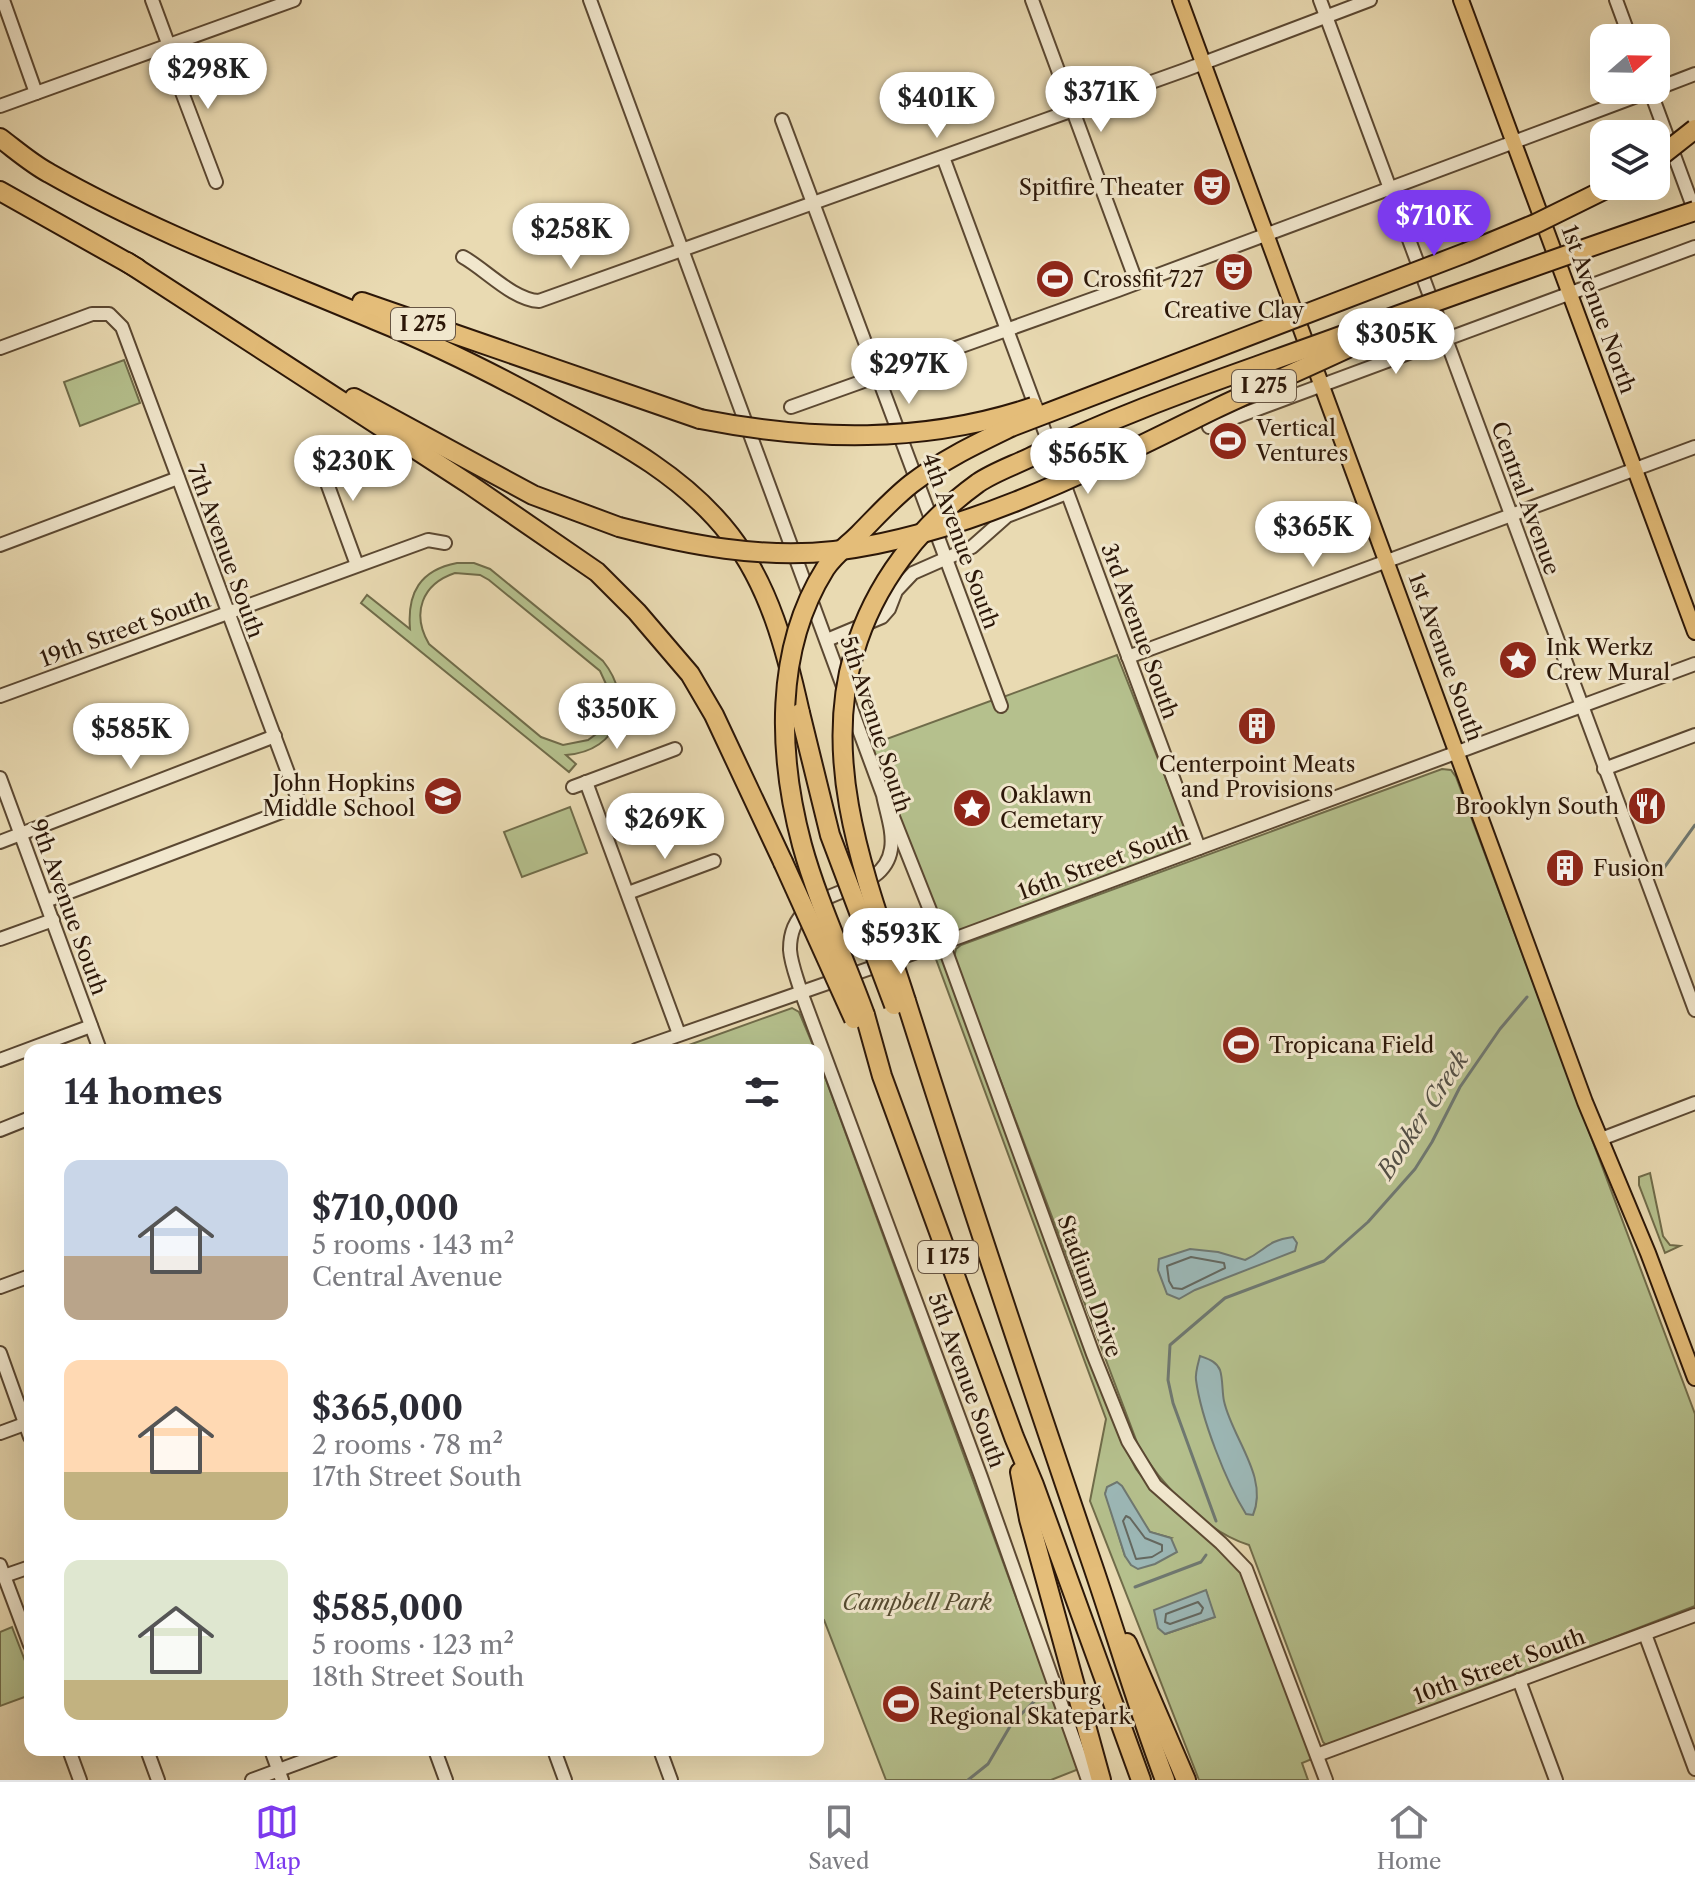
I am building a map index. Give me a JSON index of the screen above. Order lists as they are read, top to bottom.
{
  "streets": {
    "highway": ["I 275", "I 175"],
    "main road": ["1st Avenue North", "1st Avenue South"],
    "street": [
      "Central Avenue",
      "4th Avenue South",
      "7th Avenue South",
      "19th Street South",
      "3rd Avenue South",
      "5th Avenue South",
      "16th Street South",
      "9th Avenue South",
      "Stadium Drive",
      "10th Street South"
    ]
  },
  "crossings": [
    ["Central Avenue", "16th Street South"],
    ["7th Avenue South", "19th Street South"],
    ["7th Avenue South", "9th Avenue South"],
    ["3rd Avenue South", "16th Street South"],
    ["1st Avenue South", "16th Street South"],
    ["5th Avenue South", "16th Street South"],
    ["5th Avenue South", "Stadium Drive"],
    ["16th Street South", "Stadium Drive"],
    ["Stadium Drive", "10th Street South"]
  ],
  "water": ["Booker Creek"],
  "parks": ["Campbell Park"],
  "places": {
    "theatre": ["Spitfire Theater", "Creative Clay"],
    "sports": [
      "Crossfit 727",
      "Vertical Ventures",
      "Tropicana Field",
      "Saint Petersburg Regional Skatepark"
    ],
    "place": ["Ink Werkz Crew Mural", "Oaklawn Cemetary"],
    "building": ["Centerpoint Meats and Provisions", "Fusion"],
    "school or university": ["John Hopkins Middle School"],
    "restaurant": ["Brooklyn South"]
  },
  "north": "right",
  "page": {
    "price": [
      "$298K",
      "$371K",
      "$401K",
      "$710K",
      "$258K",
      "$305K",
      "$297K",
      "$565K",
      "$230K",
      "$365K",
      "$350K",
      "$585K",
      "$269K",
      "$593K"
    ],
    "heading": "14 homes",
    "list": [
      {
        "name": "$710,000",
        "note": "5 rooms · 143 m² · Central Avenue"
      },
      {
        "name": "$365,000",
        "note": "2 rooms · 78 m² · 17th Street South"
      },
      {
        "name": "$585,000",
        "note": "5 rooms · 123 m² · 18th Street South"
      }
    ],
    "tabs": ["Map", "Saved", "Home"]
  }
}
